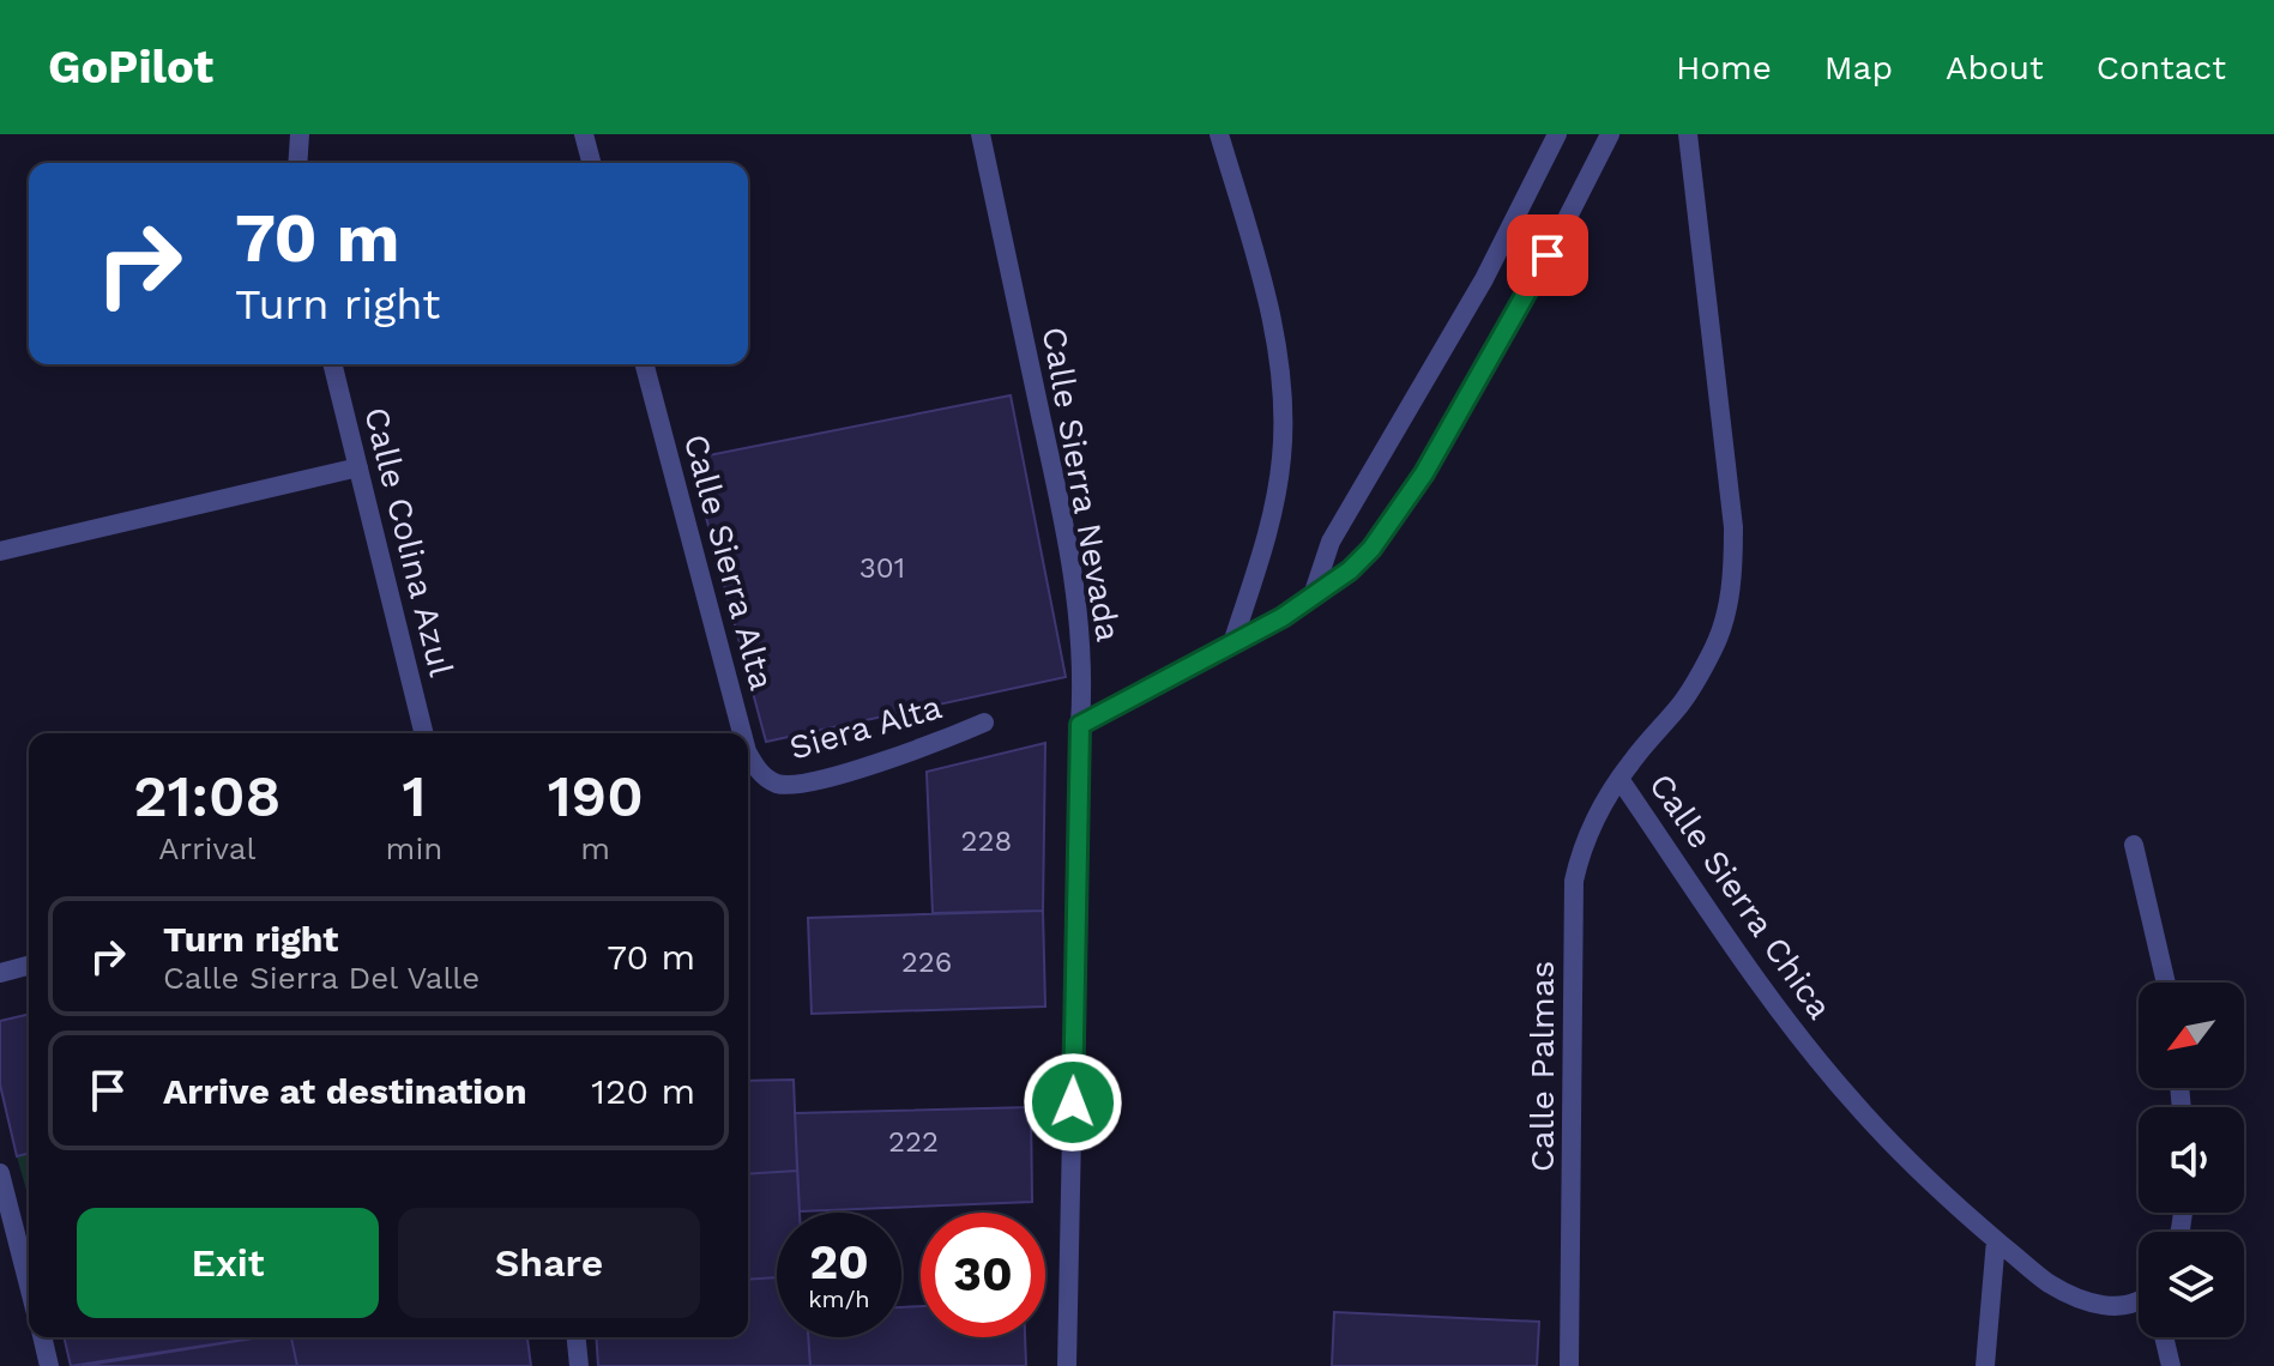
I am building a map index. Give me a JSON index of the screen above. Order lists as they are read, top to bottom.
{
  "streets": {
    "street": [
      "Calle Sierra Nevada",
      "Calle Colina Azul",
      "Calle Sierra Alta",
      "Siera Alta",
      "Calle Sierra Chica",
      "Calle Palmas"
    ]
  },
  "crossings": [
    ["Calle Sierra Alta", "Siera Alta"],
    ["Calle Sierra Chica", "Calle Palmas"]
  ],
  "house_numbers": [
    "301",
    "228",
    "226",
    "222"
  ],
  "north": "bottom left",
  "page": {
    "header": "GoPilot",
    "nav": [
      "Home",
      "Map",
      "About",
      "Contact"
    ],
    "turn": ["70 m", "Turn right"],
    "eta": [
      "21:08",
      "Arrival",
      "1",
      "min",
      "190",
      "m"
    ],
    "list": [
      {
        "name": "Turn right",
        "note": "Calle Sierra Del Valle",
        "value": "70 m"
      },
      {
        "name": "Arrive at destination",
        "value": "120 m"
      }
    ],
    "buttons": ["Exit", "Share"],
    "speed": "20 km/h",
    "limit": "30"
  }
}
